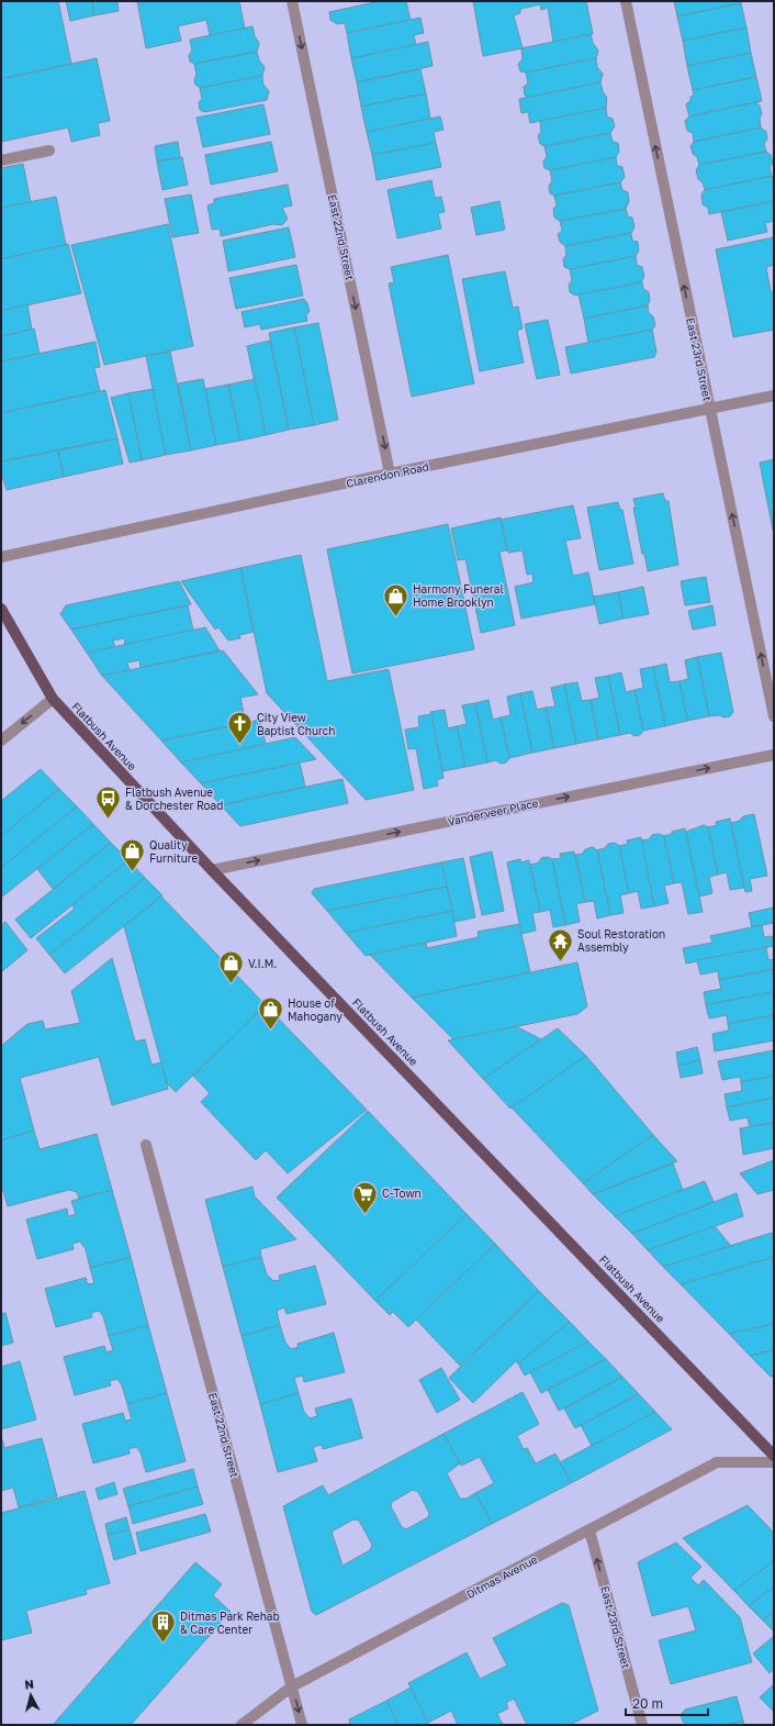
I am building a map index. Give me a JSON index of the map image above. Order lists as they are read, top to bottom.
{
  "streets": {
    "main road": ["Flatbush Avenue"],
    "street": [
      "East 22nd Street",
      "East 23rd Street",
      "Clarendon Road",
      "Vanderveer Place",
      "Ditmas Avenue"
    ]
  },
  "crossings": [
    ["East 22nd Street", "Clarendon Road"],
    ["East 22nd Street", "Ditmas Avenue"],
    ["East 23rd Street", "Clarendon Road"],
    ["East 23rd Street", "Ditmas Avenue"],
    ["Flatbush Avenue", "Vanderveer Place"]
  ],
  "one_way": ["East 22nd Street", "East 23rd Street", "Vanderveer Place"],
  "places": {
    "shop": [
      "Harmony Funeral Home Brooklyn",
      "Quality Furniture",
      "V.I.M.",
      "House of Mahogany"
    ],
    "church": ["City View Baptist Church"],
    "bus stop": ["Flatbush Avenue & Dorchester Road"],
    "temple": ["Soul Restoration Assembly"],
    "supermarket": ["C-Town"],
    "building": ["Ditmas Park Rehab & Care Center"]
  },
  "scale_bar": "20 m",
  "north": "top"
}
